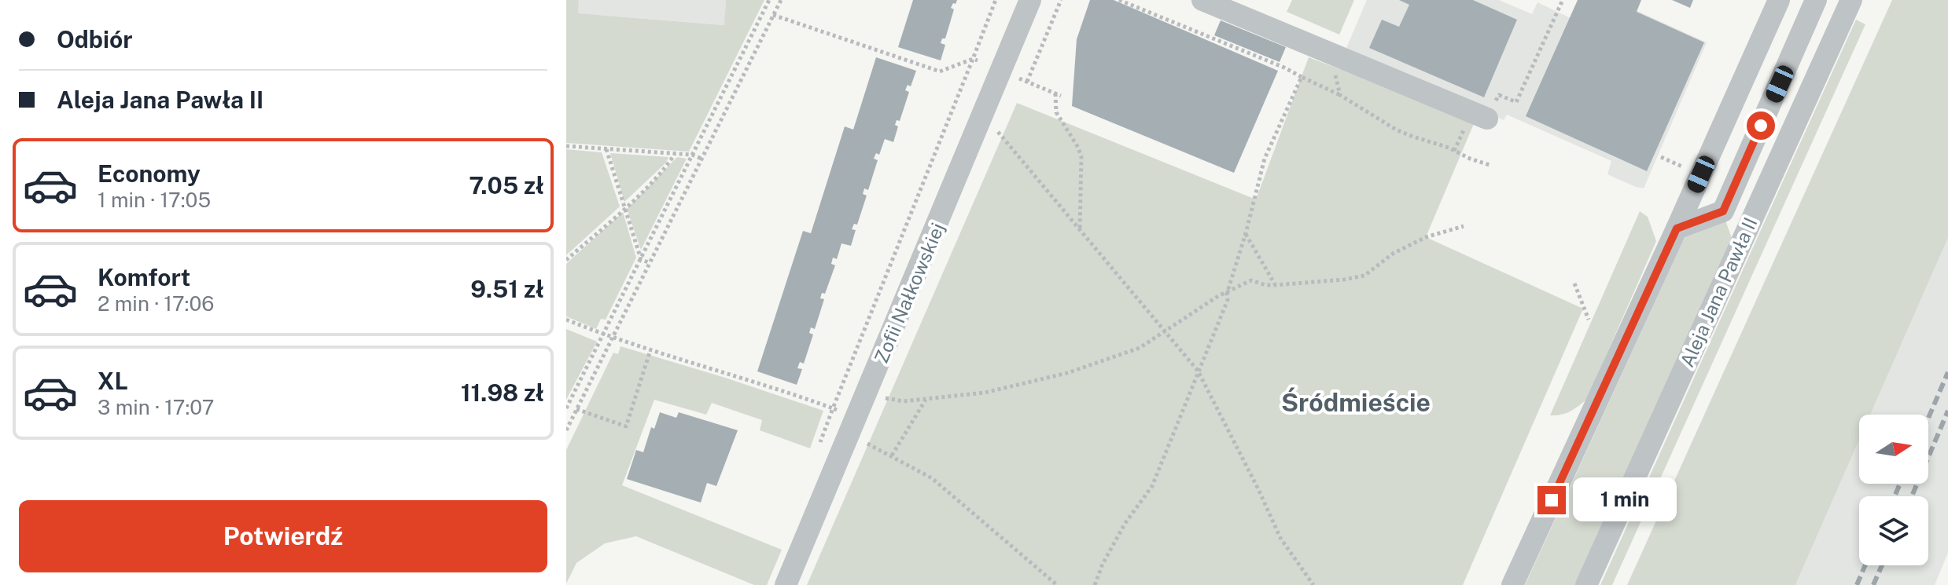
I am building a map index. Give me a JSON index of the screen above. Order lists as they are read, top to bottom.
{
  "streets": {
    "street": ["Aleja Jana Pawła II", "Zofii Nałkowskiej"]
  },
  "districts": ["Śródmieście"],
  "north": "right",
  "page": {
    "banner": ["Odbiór", "Aleja Jana Pawła II"],
    "list": [
      {
        "name": "Economy",
        "note": "1 min · 17:05",
        "value": "7.05 zł"
      },
      {
        "name": "Komfort",
        "note": "2 min · 17:06",
        "value": "9.51 zł"
      },
      {
        "name": "XL",
        "note": "3 min · 17:07",
        "value": "11.98 zł"
      }
    ],
    "bubble": "1 min",
    "buttons": "Potwierdź"
  }
}
